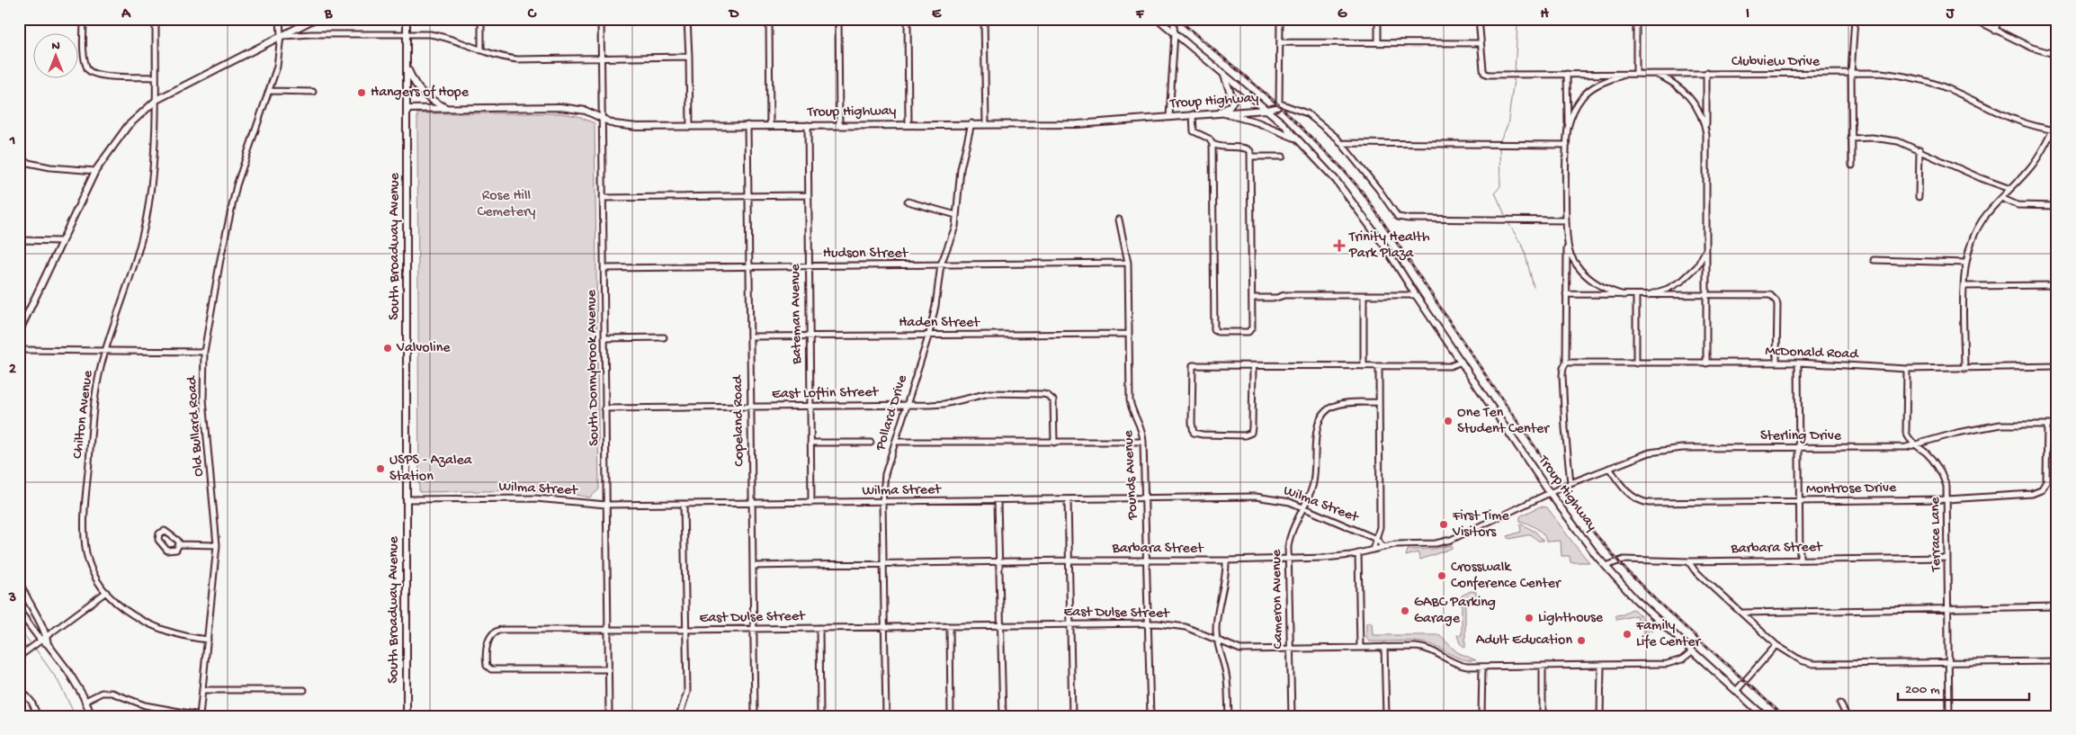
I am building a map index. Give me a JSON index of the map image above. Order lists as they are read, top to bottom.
{
  "streets": {
    "main road": ["Troup Highway", "South Broadway Avenue"],
    "street": [
      "Clubview Drive",
      "Hudson Street",
      "Bateman Avenue",
      "Haden Street",
      "McDonald Road",
      "South Donnybrook Avenue",
      "East Loftin Street",
      "Pollard Drive",
      "Chilton Avenue",
      "Copeland Road",
      "Old Bullard Road",
      "Sterling Drive",
      "Pounds Avenue",
      "Wilma Street",
      "Montrose Drive",
      "Terrace Lane",
      "Barbara Street",
      "Cameron Avenue",
      "East Dulse Street"
    ]
  },
  "crossings": [
    ["Troup Highway", "South Broadway Avenue"],
    ["Troup Highway", "Bateman Avenue"],
    ["Troup Highway", "South Donnybrook Avenue"],
    ["Troup Highway", "Pollard Drive"],
    ["Troup Highway", "Copeland Road"],
    ["Troup Highway", "Sterling Drive"],
    ["Troup Highway", "Barbara Street"],
    ["Troup Highway", "East Dulse Street"],
    ["South Broadway Avenue", "Wilma Street"],
    ["Hudson Street", "Bateman Avenue"],
    ["Hudson Street", "South Donnybrook Avenue"],
    ["Hudson Street", "Pollard Drive"],
    ["Hudson Street", "Copeland Road"],
    ["Hudson Street", "Pounds Avenue"],
    ["Bateman Avenue", "Haden Street"],
    ["Bateman Avenue", "East Loftin Street"],
    ["Bateman Avenue", "Wilma Street"],
    ["Haden Street", "Pollard Drive"],
    ["Haden Street", "Copeland Road"],
    ["Haden Street", "Pounds Avenue"],
    ["McDonald Road", "Terrace Lane"],
    ["South Donnybrook Avenue", "East Loftin Street"],
    ["South Donnybrook Avenue", "Wilma Street"],
    ["South Donnybrook Avenue", "East Dulse Street"],
    ["East Loftin Street", "Pollard Drive"],
    ["East Loftin Street", "Copeland Road"],
    ["Pollard Drive", "Wilma Street"],
    ["Pollard Drive", "Barbara Street"],
    ["Pollard Drive", "East Dulse Street"],
    ["Chilton Avenue", "Old Bullard Road"],
    ["Copeland Road", "Wilma Street"],
    ["Copeland Road", "Barbara Street"],
    ["Copeland Road", "East Dulse Street"],
    ["Sterling Drive", "Montrose Drive"],
    ["Sterling Drive", "Terrace Lane"],
    ["Sterling Drive", "Barbara Street"],
    ["Pounds Avenue", "Wilma Street"],
    ["Pounds Avenue", "Barbara Street"],
    ["Pounds Avenue", "East Dulse Street"],
    ["Wilma Street", "Barbara Street"],
    ["Wilma Street", "Cameron Avenue"],
    ["Montrose Drive", "Terrace Lane"],
    ["Terrace Lane", "Barbara Street"],
    ["Barbara Street", "Cameron Avenue"],
    ["Cameron Avenue", "East Dulse Street"]
  ],
  "parks": ["Rose Hill Cemetery"],
  "places": {
    "other": [
      "Hangers of Hope",
      "Valvoline",
      "One Ten Student Center",
      "USPS - Azalea Station",
      "First Time Visitors",
      "Crosswalk Conference Center",
      "GABC Parking Garage",
      "Lighthouse",
      "Family Life Center",
      "Adult Education"
    ],
    "health": ["Trinity Health Park Plaza"]
  },
  "scale_bar": "200 m",
  "north": "top",
  "grid": {
    "columns": [
      "A",
      "B",
      "C",
      "D",
      "E",
      "F",
      "G",
      "H",
      "I",
      "J"
    ],
    "rows": ["1", "2", "3"]
  }
}
